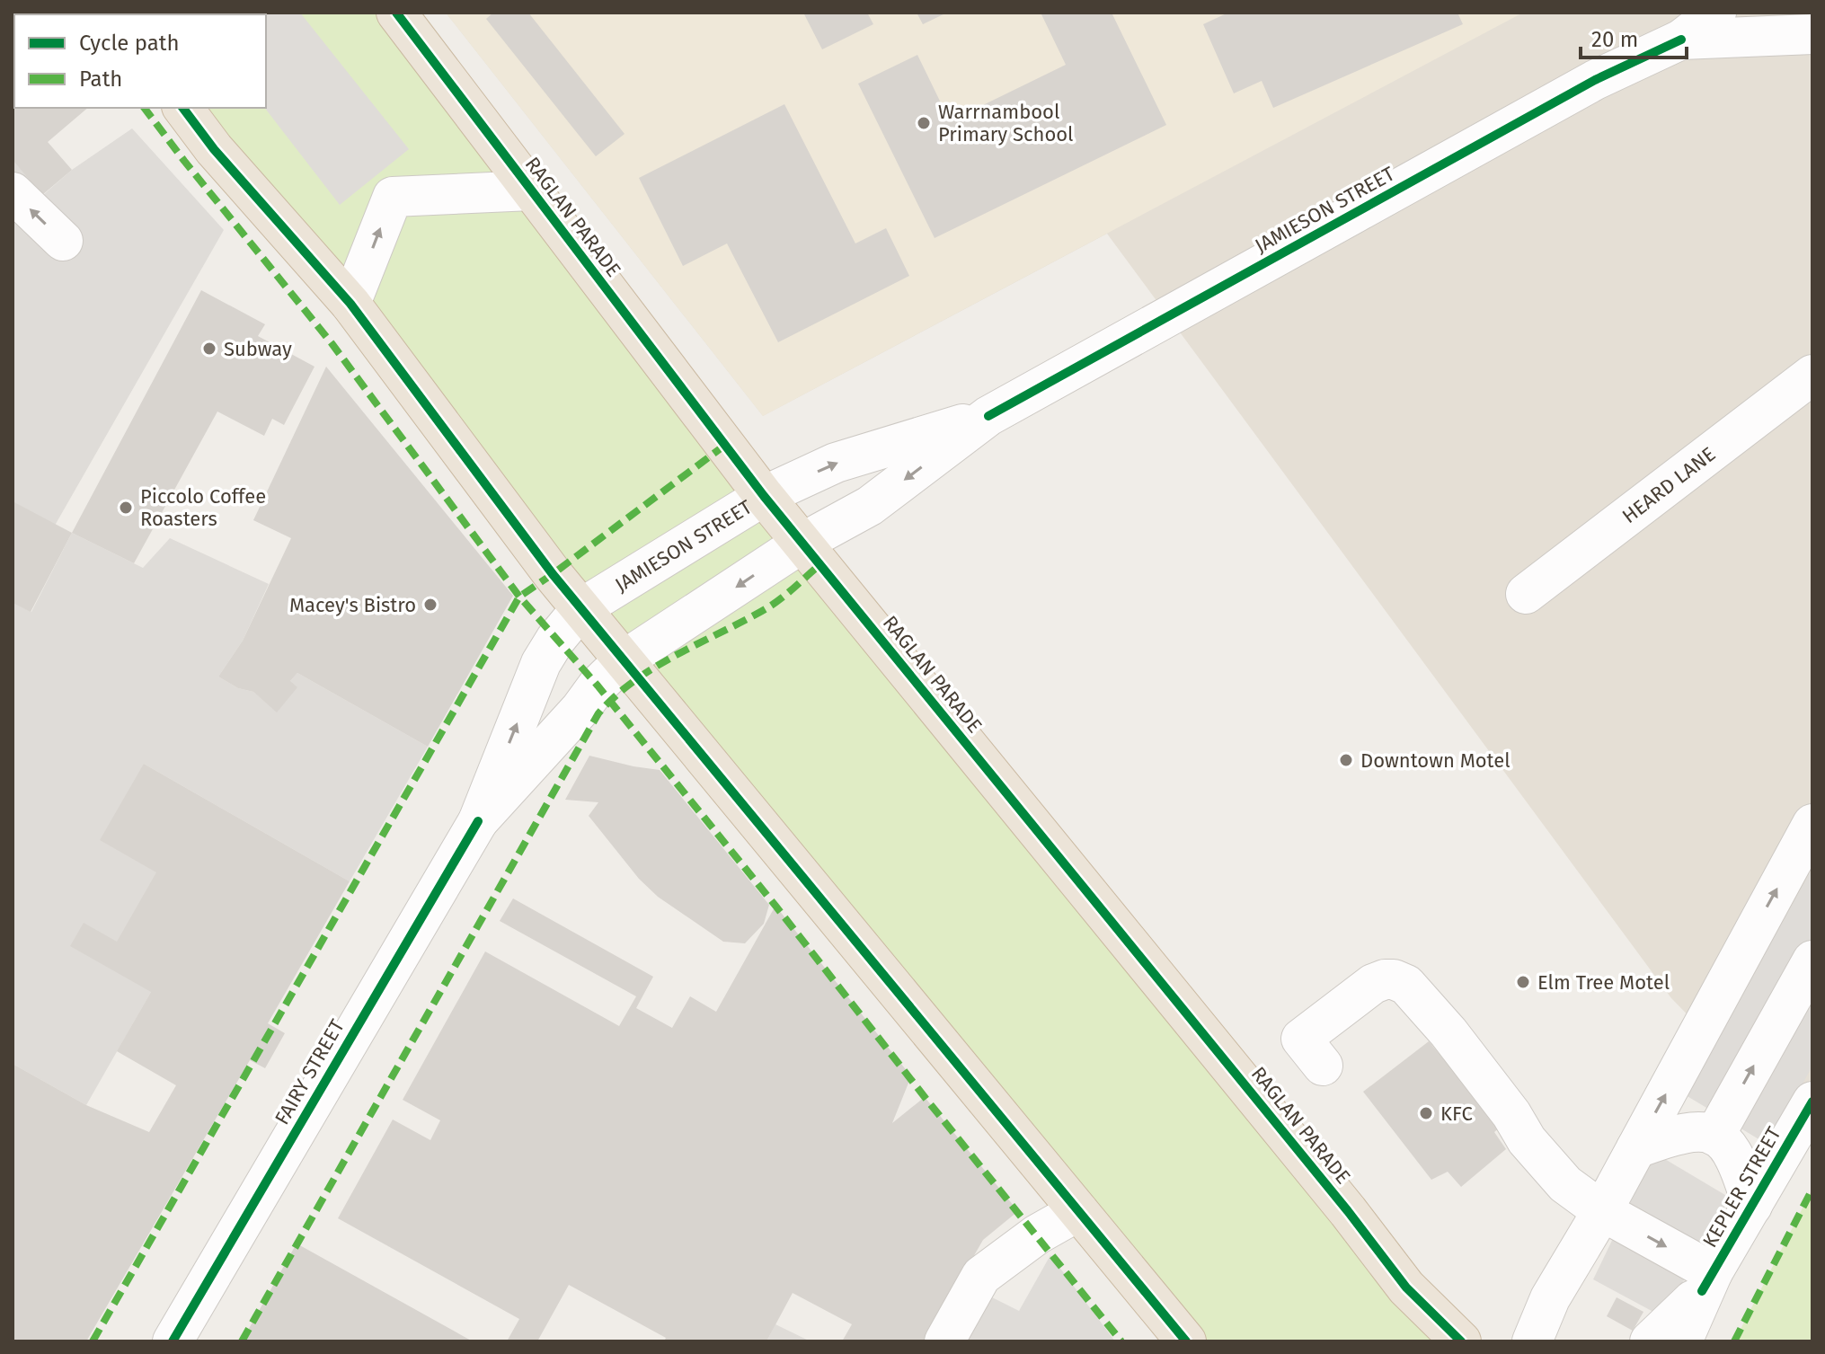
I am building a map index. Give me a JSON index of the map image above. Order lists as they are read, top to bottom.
{
  "streets": {
    "highway": ["RAGLAN PARADE"],
    "street": [
      "JAMIESON STREET",
      "HEARD LANE",
      "FAIRY STREET",
      "KEPLER STREET"
    ]
  },
  "crossings": [
    ["JAMIESON STREET", "RAGLAN PARADE"],
    ["JAMIESON STREET", "FAIRY STREET"]
  ],
  "places": [
    "Warrnambool Primary School",
    "Subway",
    "Piccolo Coffee Roasters",
    "Macey's Bistro",
    "Downtown Motel",
    "Elm Tree Motel",
    "KFC"
  ],
  "legend": ["Cycle path", "Path"],
  "scale_bar": "20 m"
}
